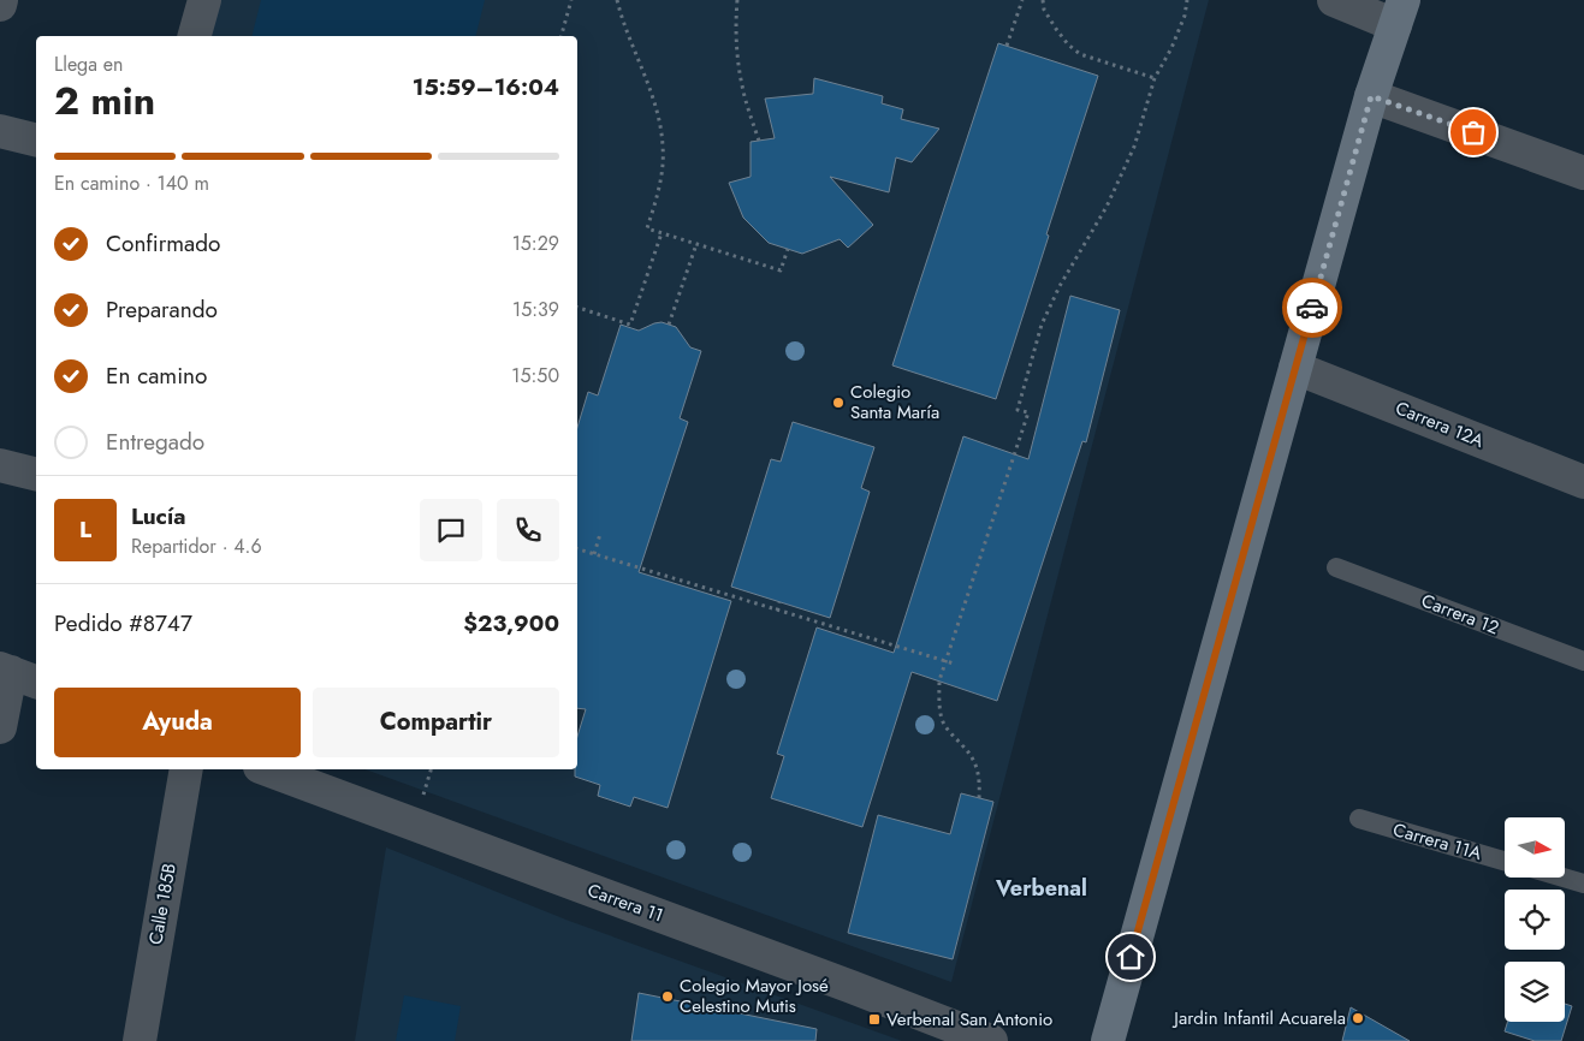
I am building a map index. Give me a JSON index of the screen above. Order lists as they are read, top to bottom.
{
  "streets": {
    "street": ["Carrera 12A", "Carrera 11", "Calle 185B"],
    "lane": ["Carrera 12", "Carrera 11A"]
  },
  "districts": ["Verbenal"],
  "places": {
    "other": ["Colegio Santa María", "Colegio Mayor José Celestino Mutis", "Jardin Infantil Acuarela"],
    "transit": ["Verbenal San Antonio"]
  },
  "north": "right",
  "page": {
    "heading": ["2 min", "Llega en", "15:59–16:04"],
    "panel": [
      "Lucía",
      "Repartidor · 4.6",
      "Pedido #8747",
      "$23,900"
    ],
    "bar": "En camino · 140 m",
    "list": [
      ["Confirmado", "15:29"],
      ["Preparando", "15:39"],
      ["En camino", "15:50"],
      "Entregado"
    ],
    "round": "L",
    "buttons": ["Ayuda", "Compartir"]
  }
}
